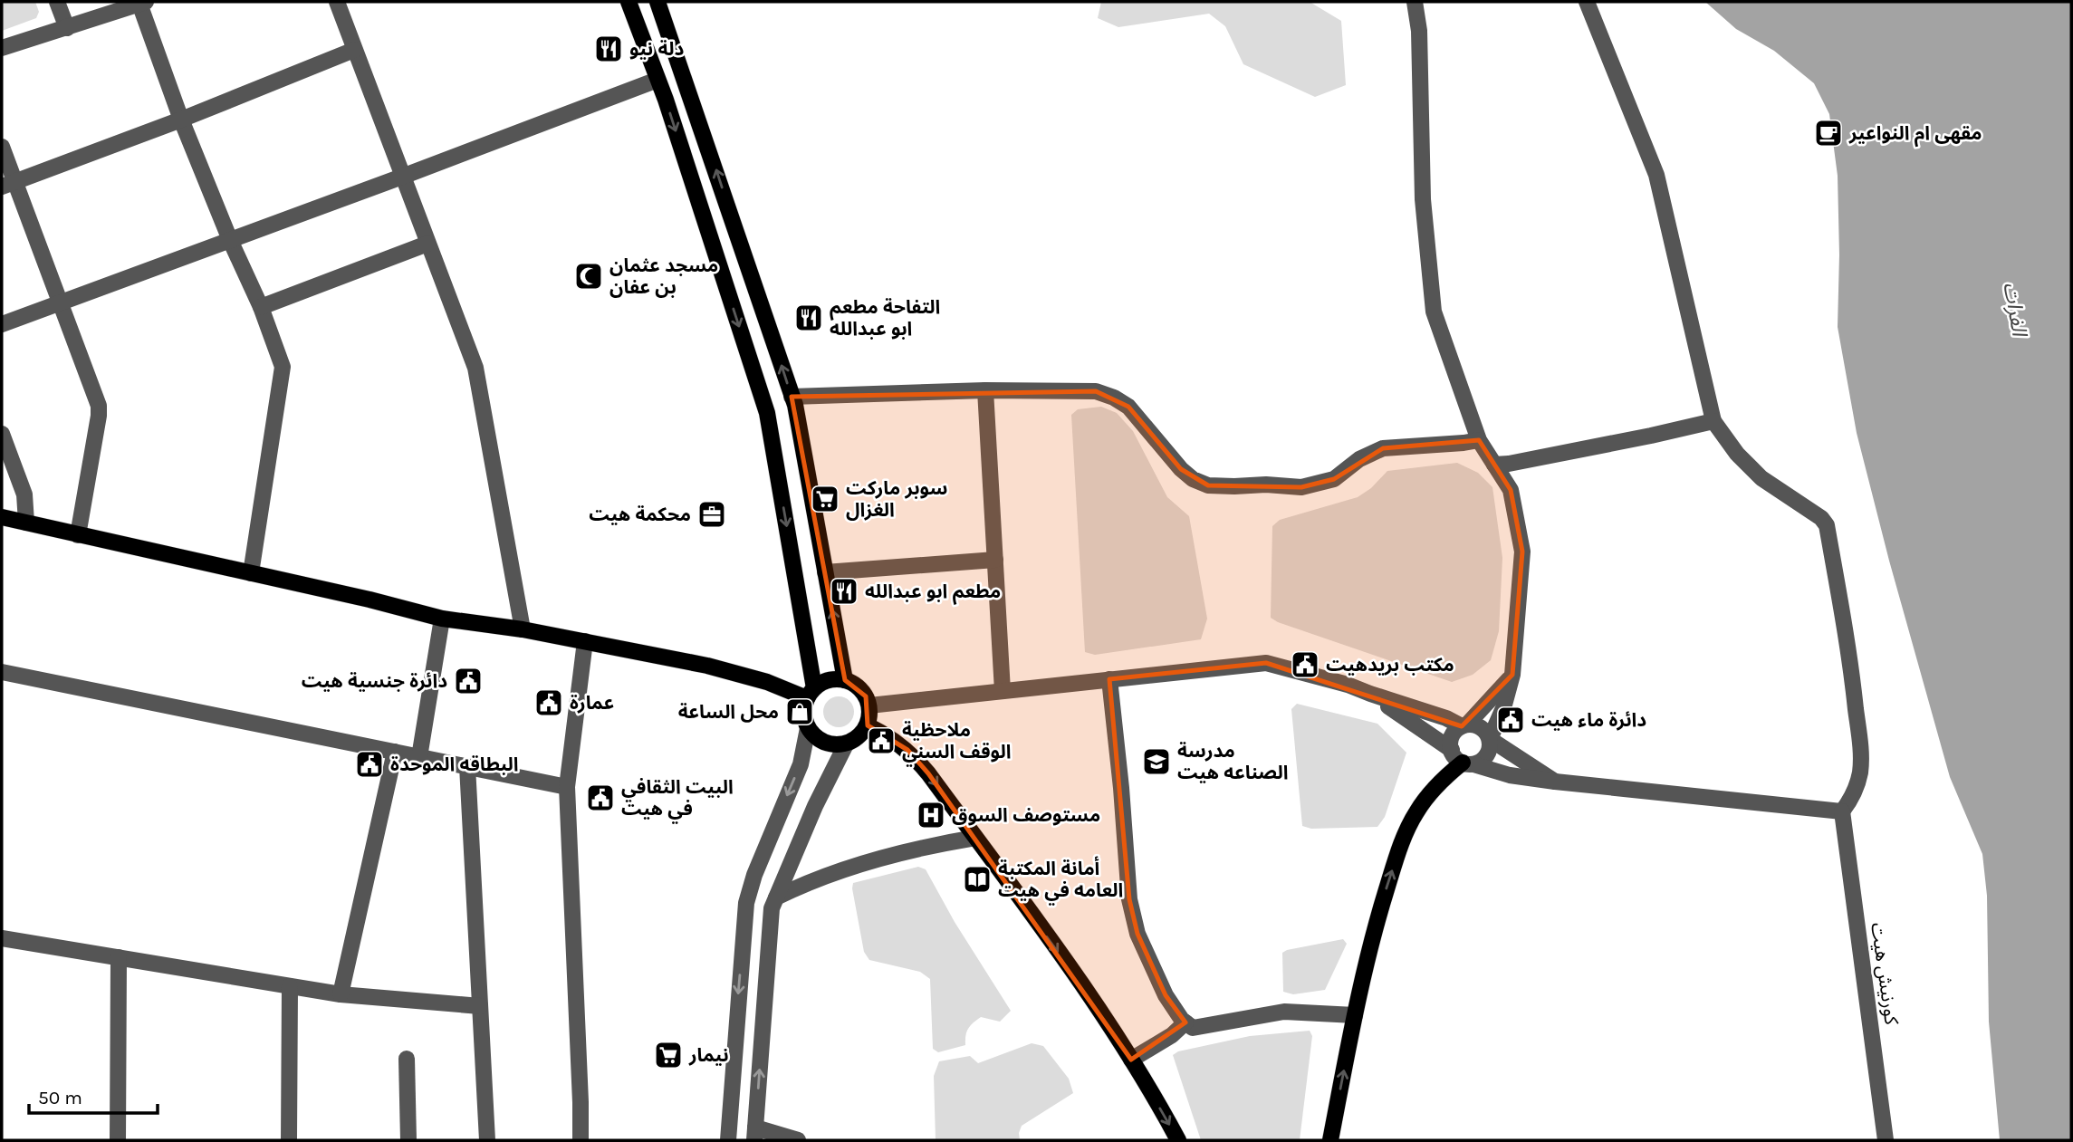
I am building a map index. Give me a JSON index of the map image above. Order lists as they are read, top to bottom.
{
  "streets": {
    "street": ["كورنيش هيت"]
  },
  "water": ["الفرات"],
  "places": {
    "restaurant": ["دلة نيو", "التفاحة مطعم ابو عبدالله", "مطعم ابو عبدالله"],
    "cafe": ["مقهى ام النواعير"],
    "mosque": ["مسجد عثمان بن عفان"],
    "supermarket": ["سوبر ماركت الغزال", "نيمار"],
    "office": ["محكمة هيت"],
    "public building": [
      "مكتب بريدهيت",
      "دائرة جنسية هيت",
      "عمارة",
      "دائرة ماء هيت",
      "ملاحظية الوقف السني",
      "البطاقه الموحدة",
      "البيت الثقافي في هيت"
    ],
    "shop": ["محل الساعة"],
    "school or university": ["مدرسة الصناعه هيت"],
    "hospital": ["مستوصف السوق"],
    "library": ["أمانة المكتبة العامه في هيت"]
  },
  "scale_bar": "50 m"
}
